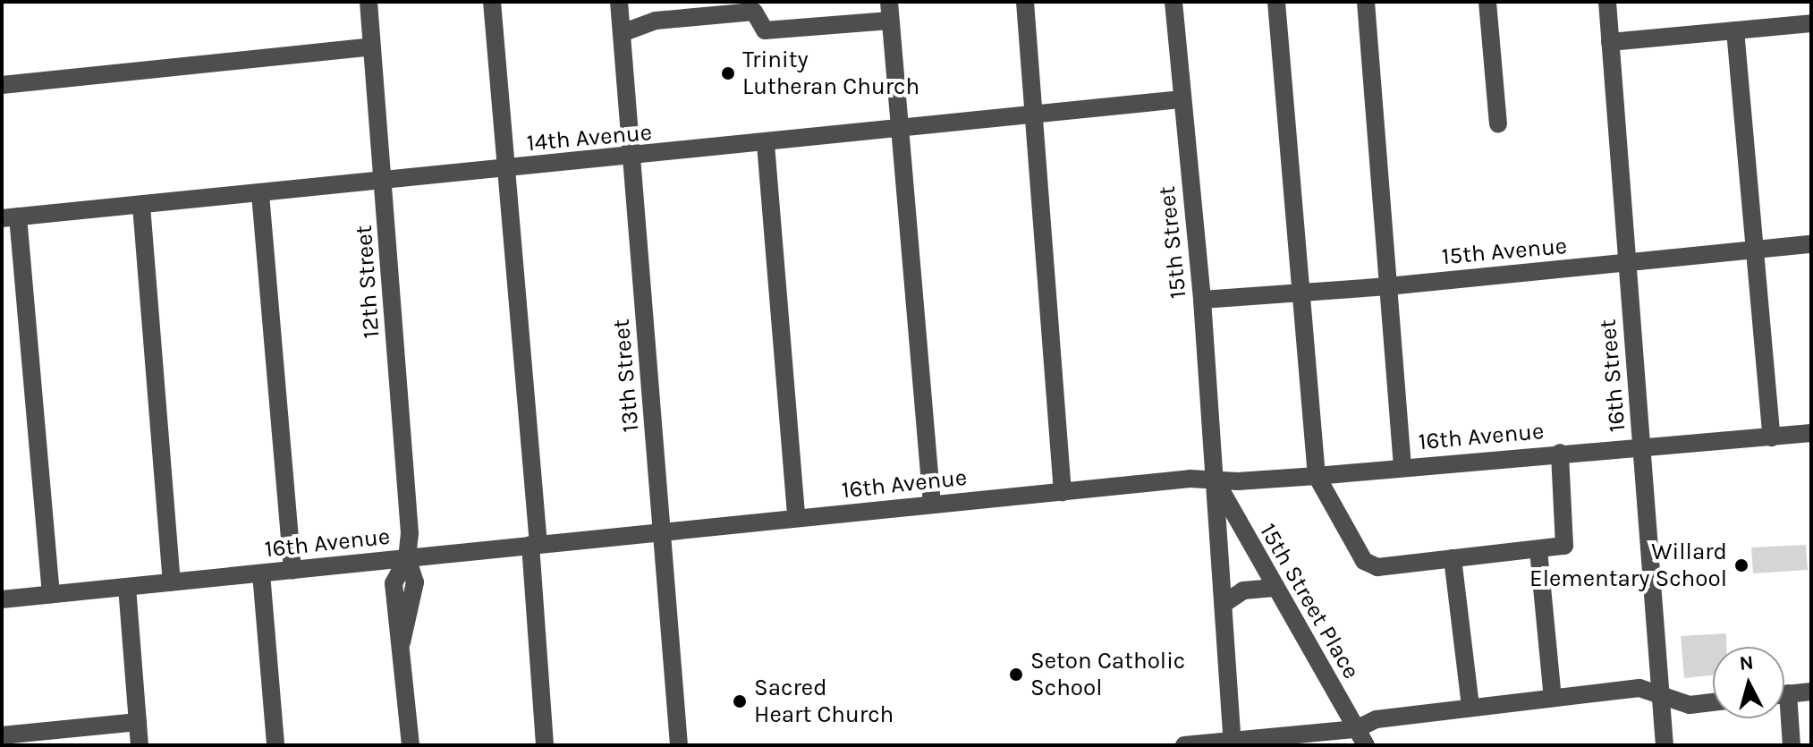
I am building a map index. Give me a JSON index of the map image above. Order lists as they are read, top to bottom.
{
  "streets": {
    "street": [
      "14th Avenue",
      "15th Street",
      "15th Avenue",
      "12th Street",
      "13th Street",
      "16th Street",
      "16th Avenue",
      "15th Street Place"
    ]
  },
  "crossings": [
    ["14th Avenue", "15th Street"],
    ["14th Avenue", "12th Street"],
    ["14th Avenue", "13th Street"],
    ["15th Street", "15th Avenue"],
    ["15th Street", "16th Avenue"],
    ["15th Street", "15th Street Place"],
    ["15th Avenue", "16th Street"],
    ["12th Street", "16th Avenue"],
    ["13th Street", "16th Avenue"],
    ["16th Street", "16th Avenue"],
    ["16th Avenue", "15th Street Place"]
  ],
  "places": [
    "Trinity Lutheran Church",
    "Willard Elementary School",
    "Seton Catholic School",
    "Sacred Heart Church"
  ],
  "north": "top"
}
